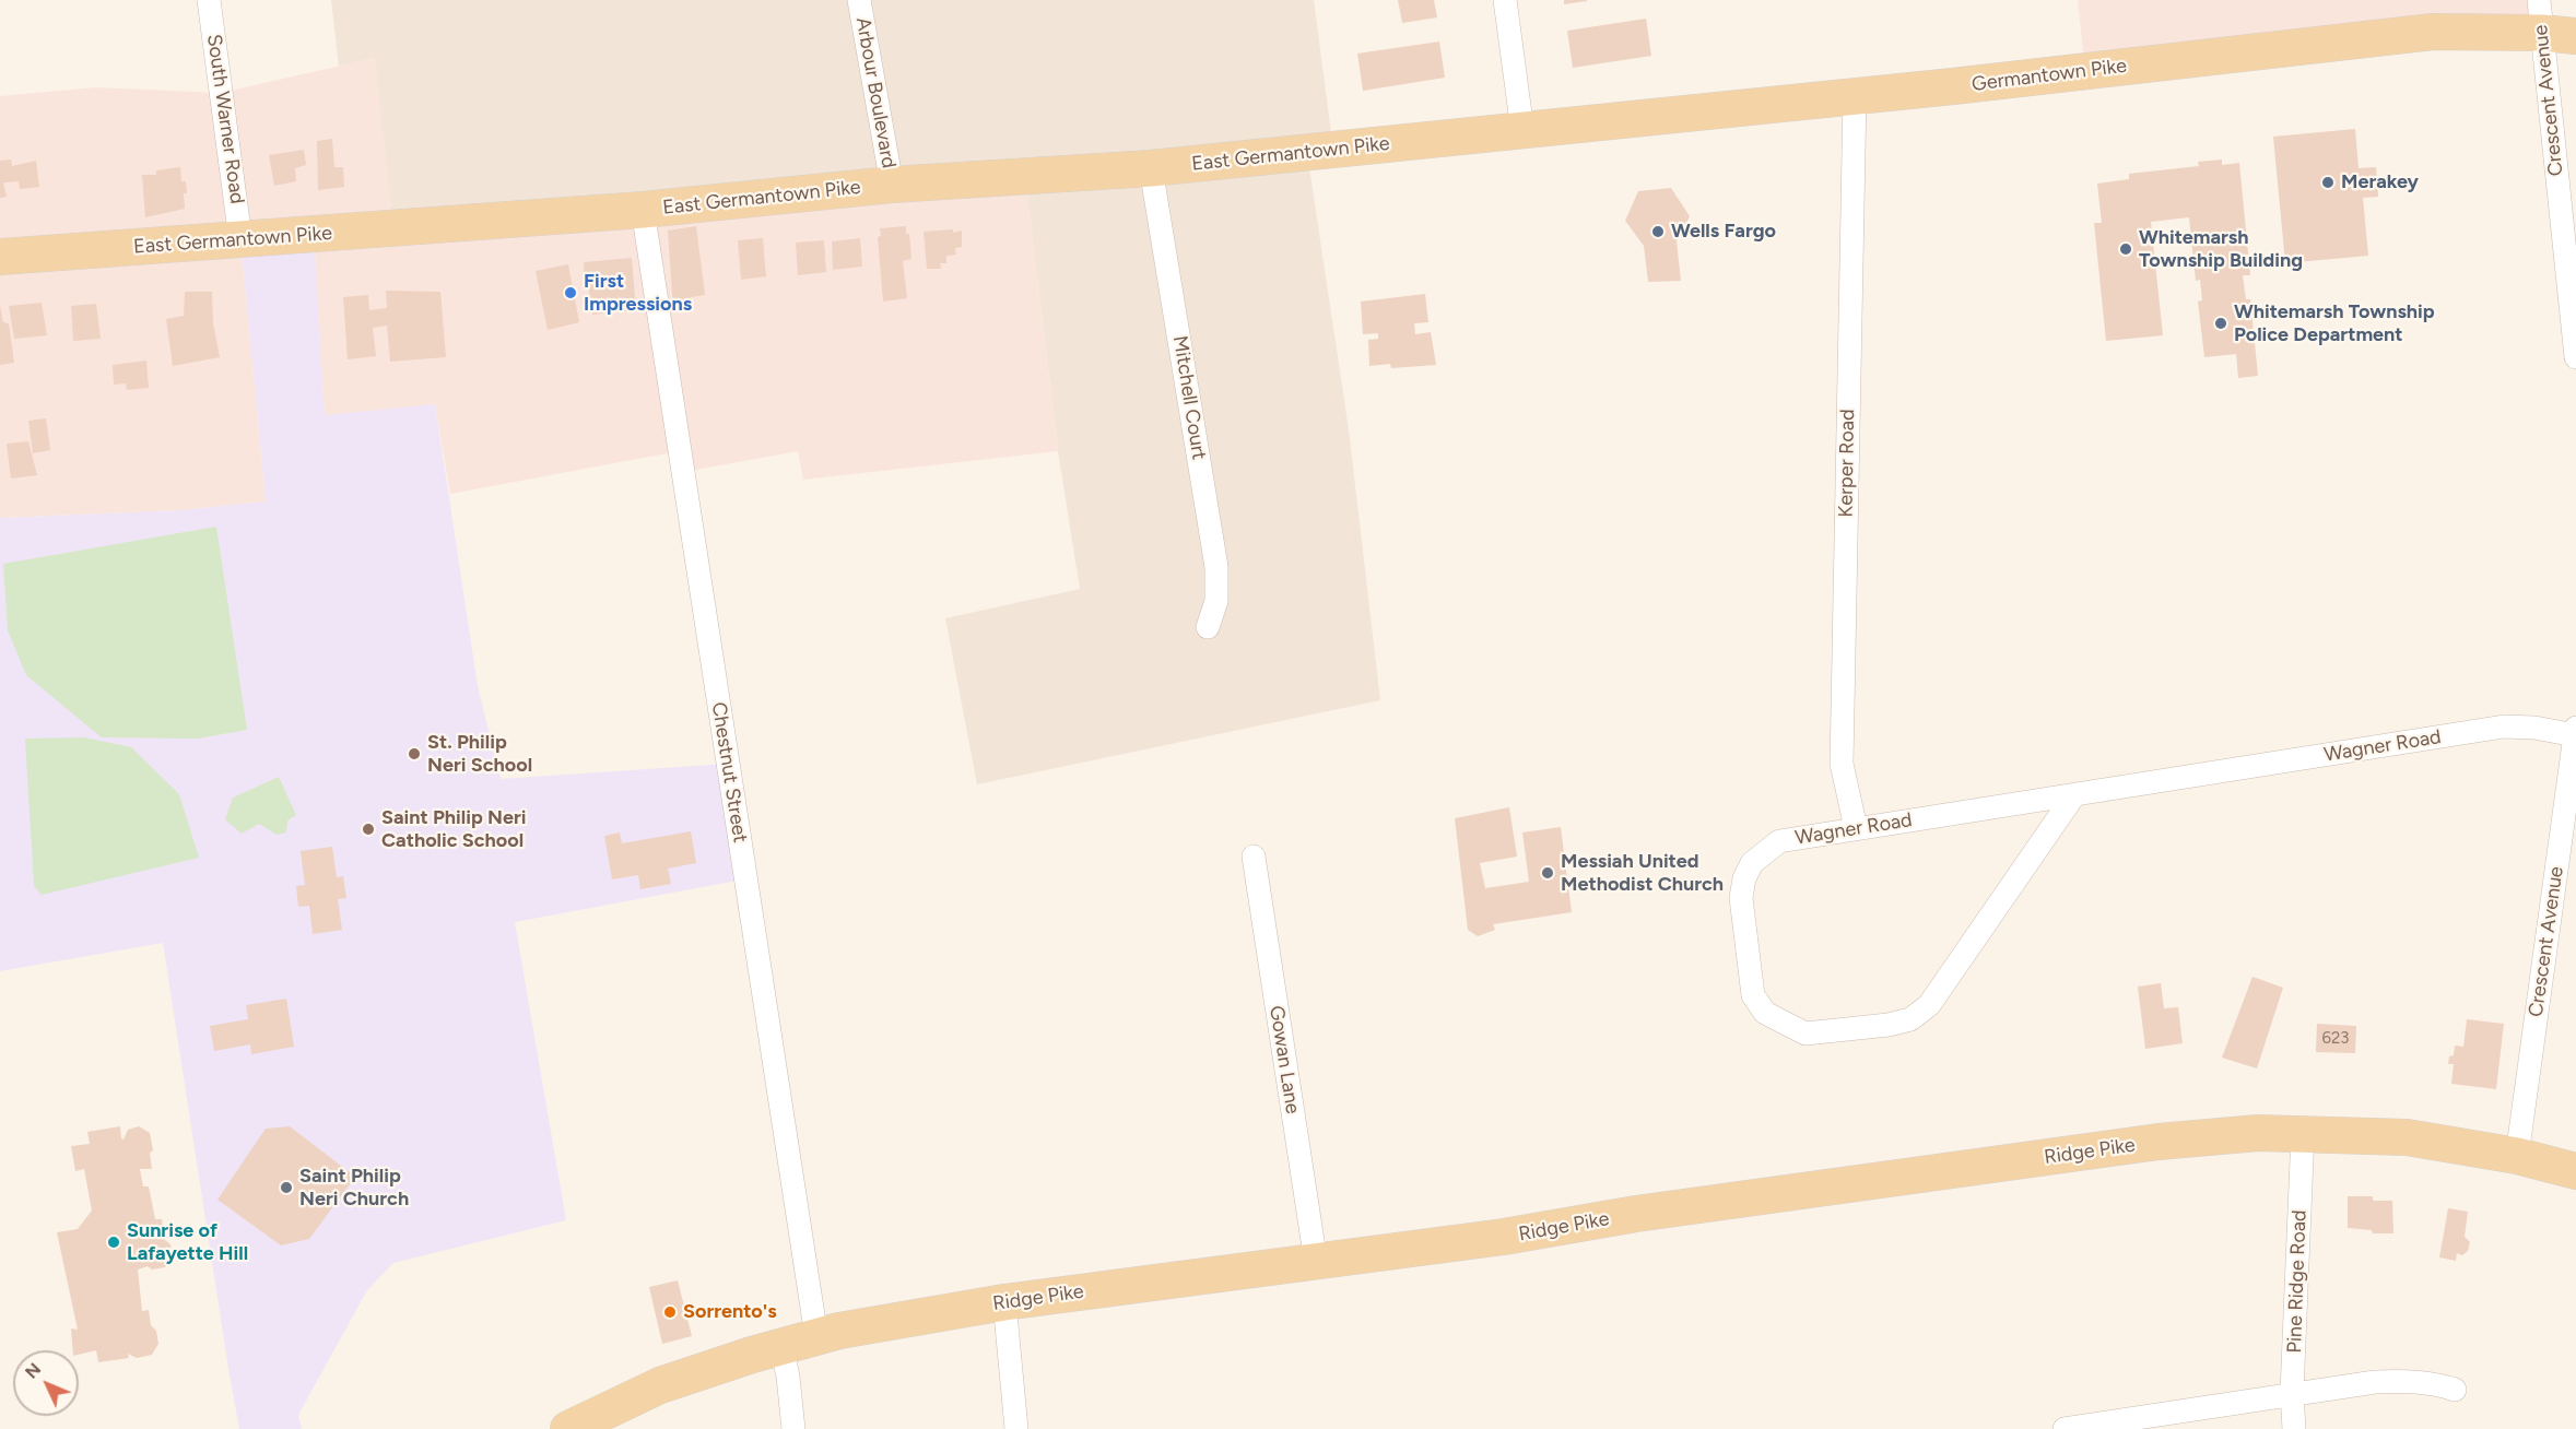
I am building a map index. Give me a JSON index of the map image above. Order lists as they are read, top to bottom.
{
  "streets": {
    "main road": ["Germantown Pike", "East Germantown Pike", "Ridge Pike"],
    "street": [
      "Arbour Boulevard",
      "Crescent Avenue",
      "South Warner Road",
      "Mitchell Court",
      "Kerper Road",
      "Wagner Road",
      "Chestnut Street",
      "Gowan Lane",
      "Pine Ridge Road"
    ]
  },
  "crossings": [
    ["Germantown Pike", "Crescent Avenue"],
    ["Germantown Pike", "East Germantown Pike"],
    ["Germantown Pike", "Kerper Road"],
    ["Arbour Boulevard", "East Germantown Pike"],
    ["Crescent Avenue", "Wagner Road"],
    ["Crescent Avenue", "Ridge Pike"],
    ["South Warner Road", "East Germantown Pike"],
    ["East Germantown Pike", "Mitchell Court"],
    ["East Germantown Pike", "Chestnut Street"],
    ["Kerper Road", "Wagner Road"],
    ["Chestnut Street", "Ridge Pike"],
    ["Gowan Lane", "Ridge Pike"],
    ["Ridge Pike", "Pine Ridge Road"]
  ],
  "places": [
    "Merakey",
    "Wells Fargo",
    "Whitemarsh Township Building",
    "First Impressions",
    "Whitemarsh Township Police Department",
    "St. Philip Neri School",
    "Saint Philip Neri Catholic School",
    "Messiah United Methodist Church",
    "Saint Philip Neri Church",
    "Sunrise of Lafayette Hill",
    "Sorrento's"
  ],
  "house_numbers": ["623"],
  "north": "top left"
}
